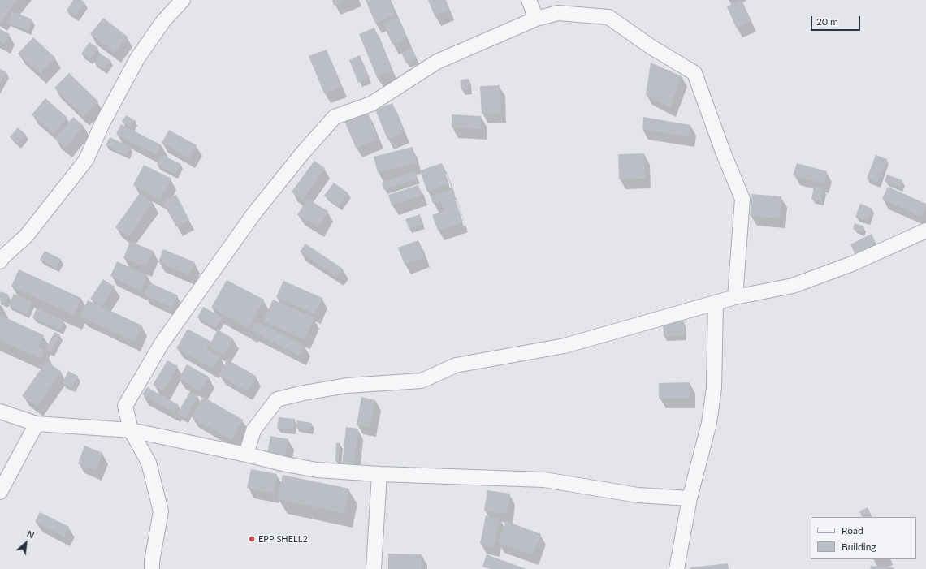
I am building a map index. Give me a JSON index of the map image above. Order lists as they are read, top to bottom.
{
  "places": ["EPP SHELL2"],
  "legend": ["Road", "Building"],
  "scale_bar": "20 m",
  "north": "top right"
}
